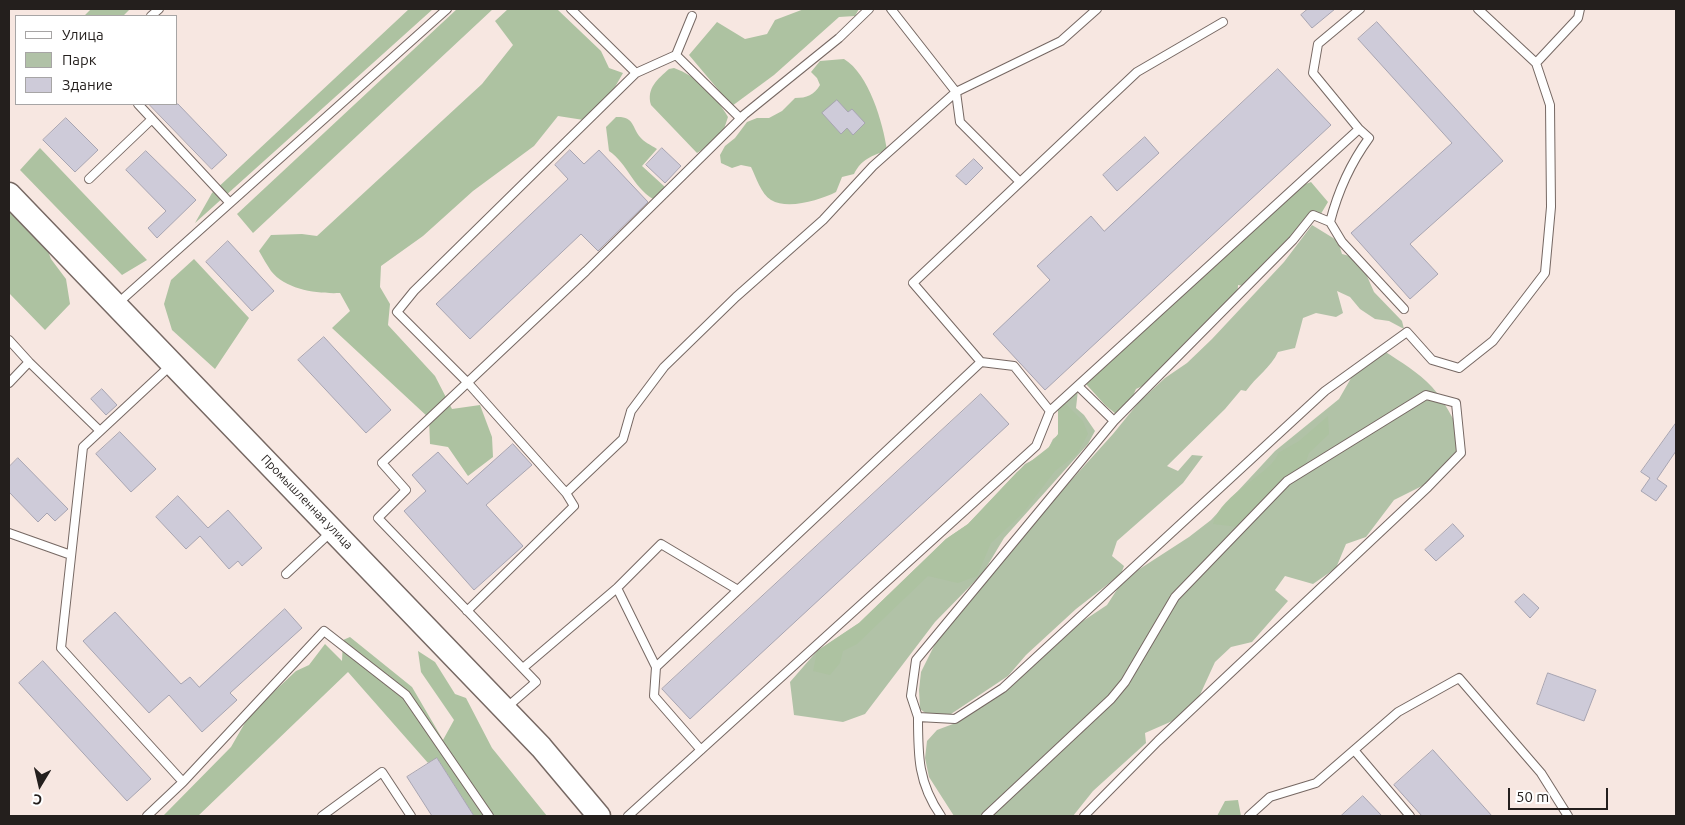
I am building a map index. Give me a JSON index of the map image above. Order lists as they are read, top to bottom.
{
  "streets": {
    "street": ["Промышленная улица"]
  },
  "legend": ["Улица", "Парк", "Здание"],
  "scale_bar": "50 m",
  "north": "bottom"
}
